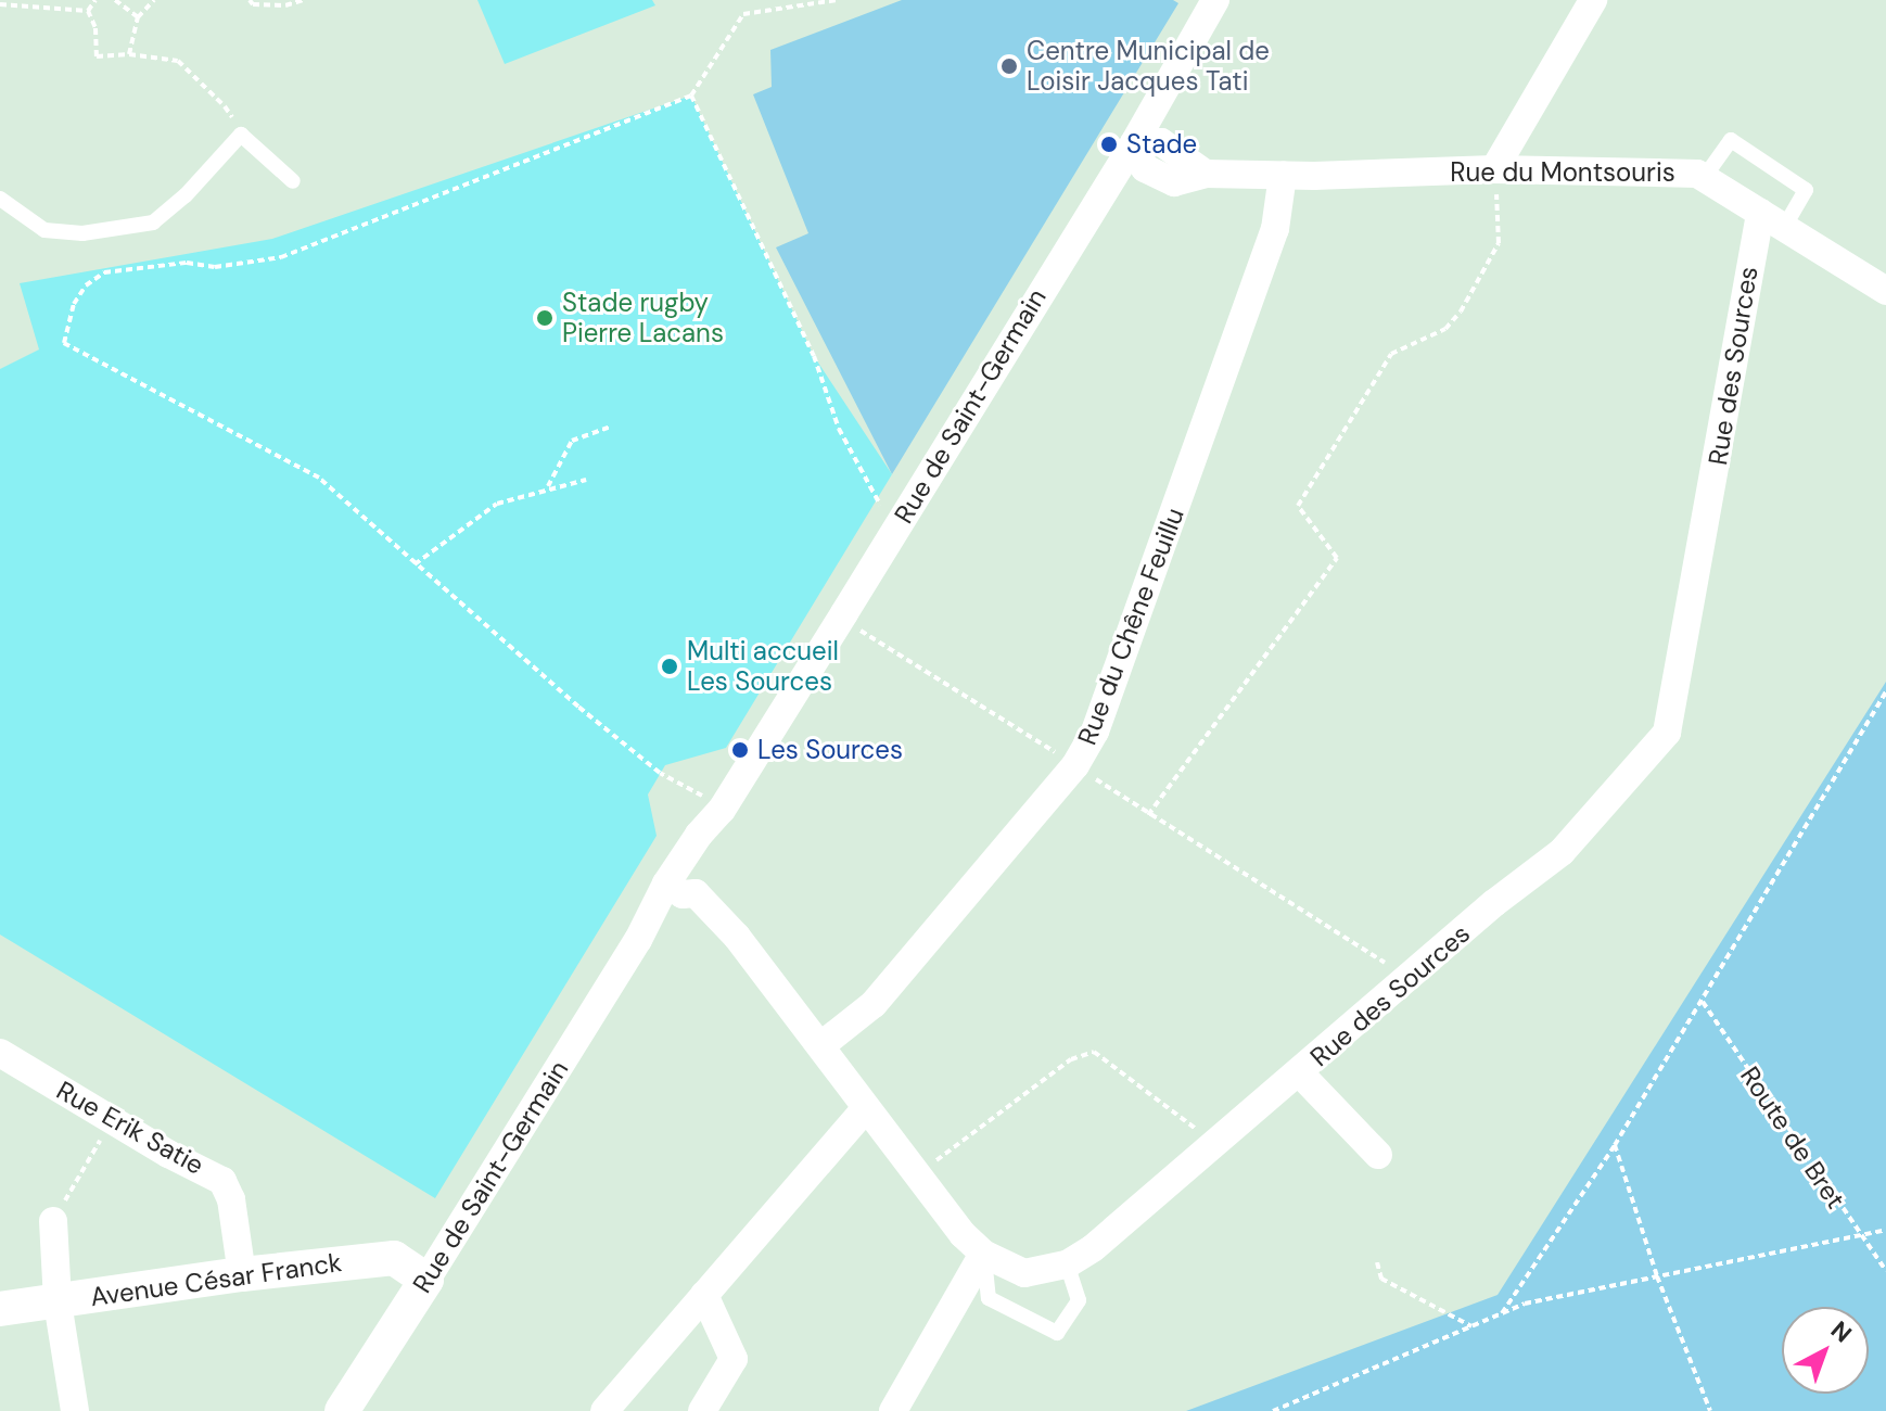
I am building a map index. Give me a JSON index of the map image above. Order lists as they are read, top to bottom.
{
  "streets": {
    "street": [
      "Rue du Montsouris",
      "Rue des Sources",
      "Rue de Saint-Germain",
      "Rue du Chêne Feuillu",
      "Rue Erik Satie",
      "Avenue César Franck"
    ],
    "path": ["Route de Bret"]
  },
  "crossings": [
    ["Rue du Montsouris", "Rue des Sources"],
    ["Rue du Montsouris", "Rue de Saint-Germain"],
    ["Rue du Montsouris", "Rue du Chêne Feuillu"],
    ["Rue des Sources", "Rue de Saint-Germain"],
    ["Rue des Sources", "Rue du Chêne Feuillu"],
    ["Rue de Saint-Germain", "Avenue César Franck"],
    ["Rue Erik Satie", "Avenue César Franck"]
  ],
  "places": [
    "Centre Municipal de Loisir Jacques Tati",
    "Stade",
    "Stade rugby Pierre Lacans",
    "Multi accueil Les Sources",
    "Les Sources"
  ],
  "north": "top right"
}
